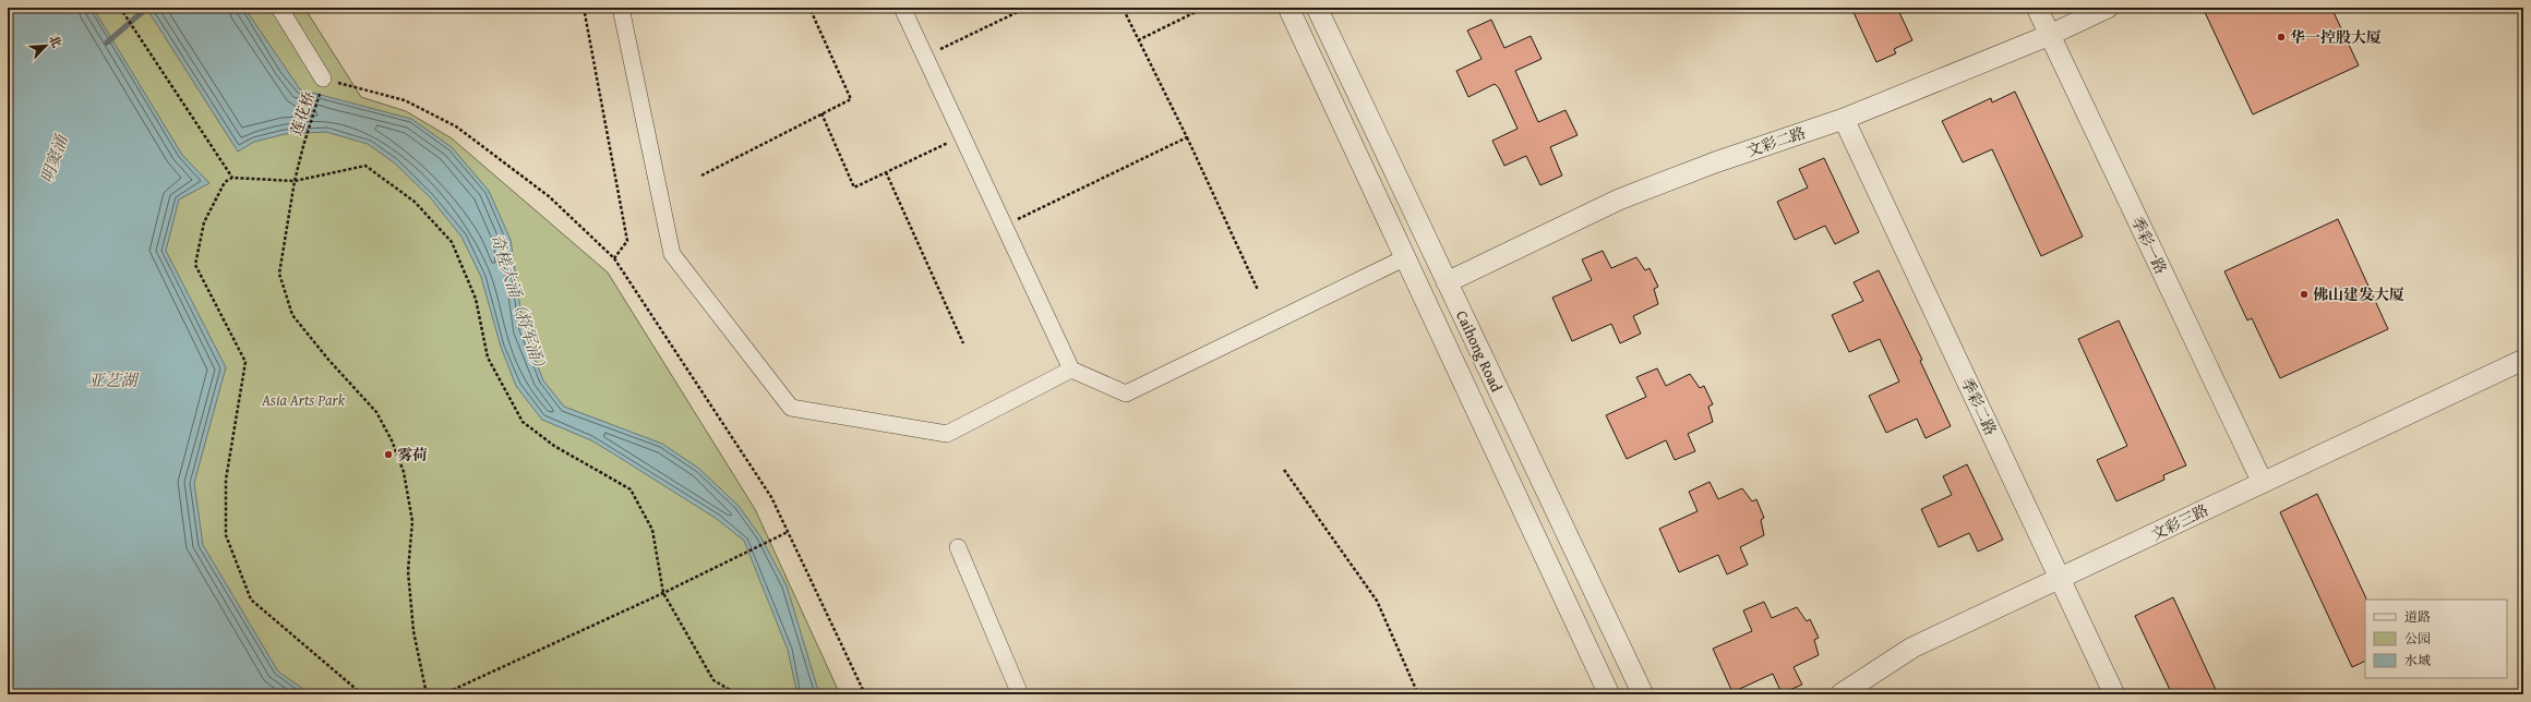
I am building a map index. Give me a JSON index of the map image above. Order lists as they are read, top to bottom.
{
  "streets": {
    "street": [
      "文彩二路",
      "季彩一路",
      "Caihong Road",
      "季彩二路",
      "文彩三路"
    ],
    "path": ["莲花桥"]
  },
  "crossings": [
    ["文彩二路", "季彩一路"],
    ["文彩二路", "Caihong Road"],
    ["文彩二路", "季彩二路"],
    ["季彩一路", "文彩三路"],
    ["季彩二路", "文彩三路"]
  ],
  "water": ["明窦涌", "奇槎大涌（将军涌）", "亚艺湖"],
  "parks": ["Asia Arts Park"],
  "places": ["华一控股大厦", "佛山建发大厦", "雾荷"],
  "legend": ["道路", "公园", "水域"],
  "north": "top right"
}
